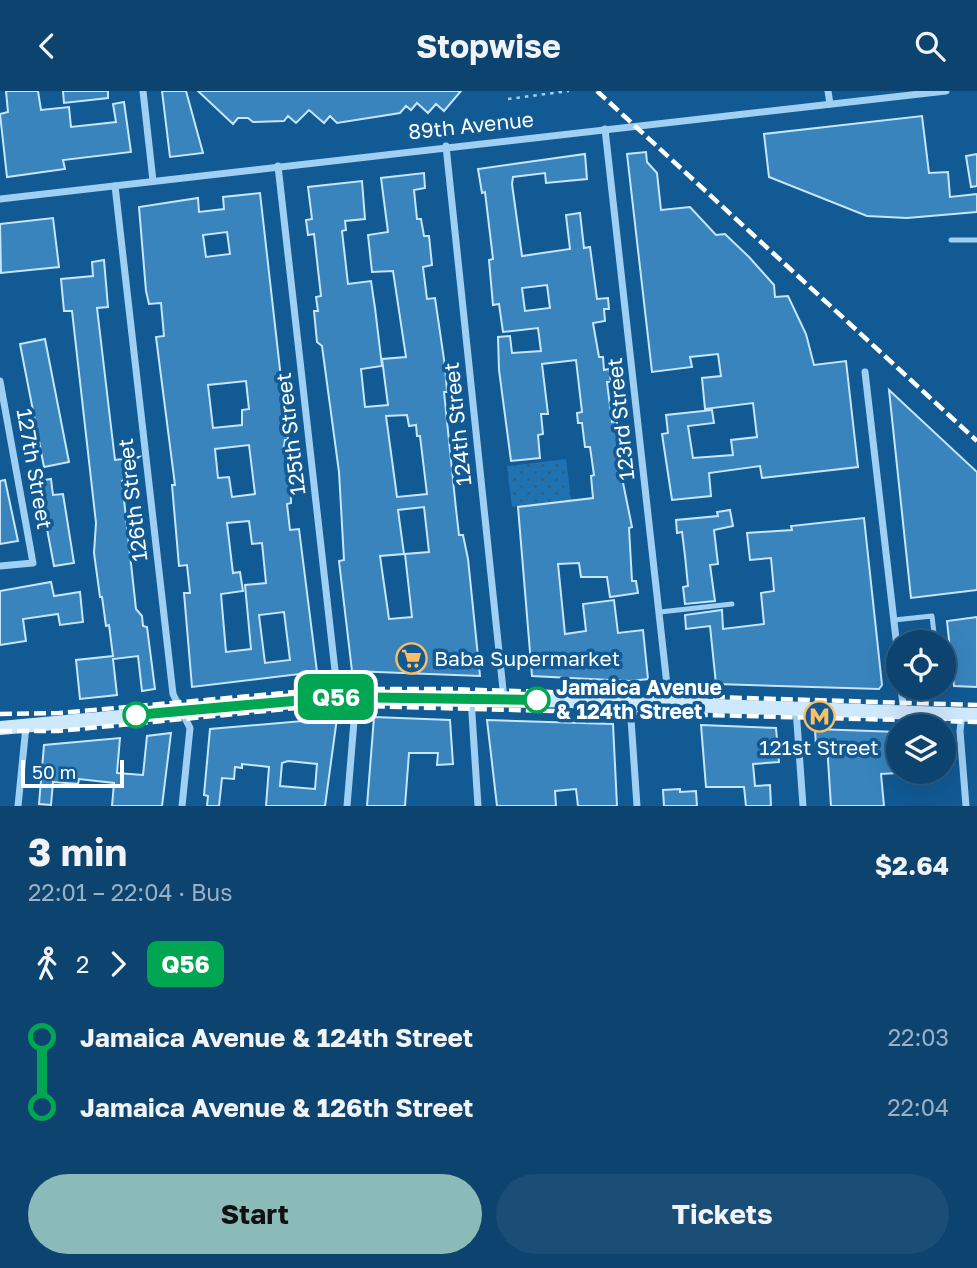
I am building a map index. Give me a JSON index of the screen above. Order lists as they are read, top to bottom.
{
  "streets": {
    "street": [
      "89th Avenue",
      "123rd Street",
      "124th Street",
      "125th Street",
      "127th Street",
      "126th Street"
    ]
  },
  "crossings": [
    ["89th Avenue", "123rd Street"],
    ["89th Avenue", "124th Street"],
    ["89th Avenue", "125th Street"],
    ["89th Avenue", "126th Street"]
  ],
  "places": {
    "supermarket": ["Baba Supermarket"],
    "other": ["Jamaica Avenue & 124th Street"],
    "metro station": ["121st Street"]
  },
  "lines": ["bus line Q56"],
  "scale_bar": "50 m",
  "page": {
    "header": "Stopwise",
    "on_map": "Q56",
    "scale": "50 m",
    "heading": ["3 min", "22:01 – 22:04 · Bus", "$2.64"],
    "legs": ["2", "Q56"],
    "list": [
      {
        "name": "Jamaica Avenue & 124th Street",
        "value": "22:03"
      },
      {
        "name": "Jamaica Avenue & 126th Street",
        "value": "22:04"
      }
    ],
    "buttons": ["Start", "Tickets"]
  }
}
